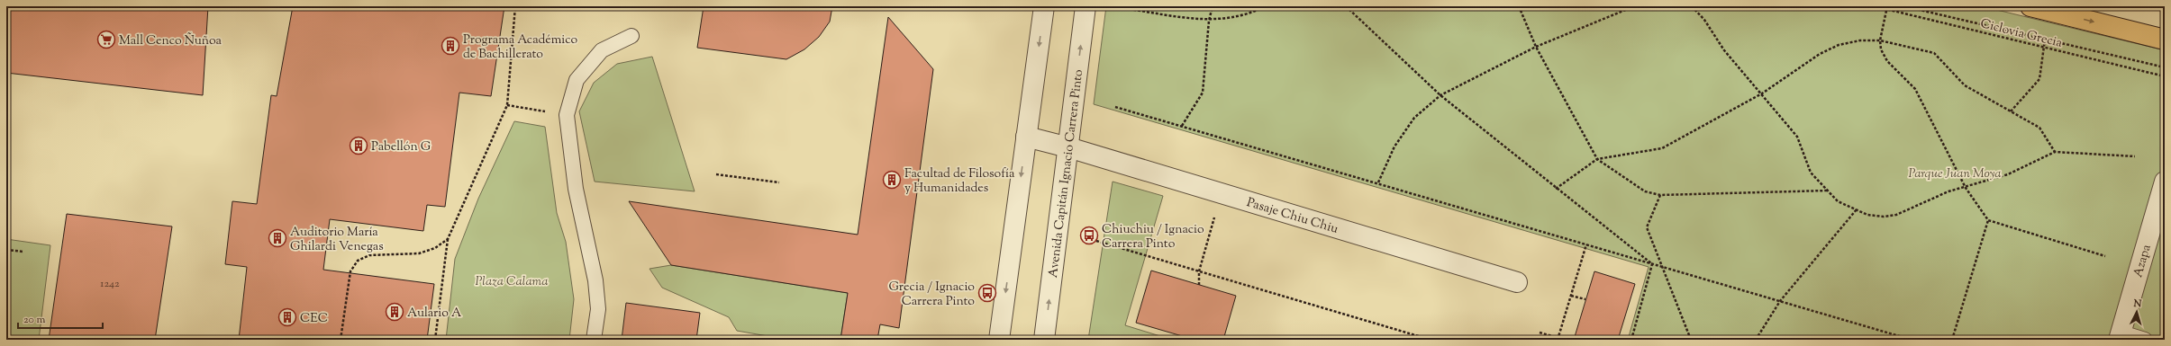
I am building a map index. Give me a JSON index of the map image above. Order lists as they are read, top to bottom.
{
  "streets": {
    "street": ["Avenida Capitán Ignacio Carrera Pinto", "Pasaje Chiu Chiu", "Azapa"],
    "path": ["Ciclovia Grecia"]
  },
  "crossings": [
    ["Avenida Capitán Ignacio Carrera Pinto", "Pasaje Chiu Chiu"]
  ],
  "parks": ["Parque Juan Moya", "Plaza Calama"],
  "places": {
    "supermarket": ["Mall Cenco Ñuñoa"],
    "building": [
      "Programa Académico de Bachillerato",
      "Pabellón G",
      "Facultad de Filosofía y Humanidades",
      "Auditorio María Ghilardi Venegas",
      "Aulario A",
      "CEC"
    ],
    "bus stop": ["Chiuchiu / Ignacio Carrera Pinto", "Grecia / Ignacio Carrera Pinto"]
  },
  "house_numbers": ["1242"],
  "scale_bar": "20 m",
  "north": "top"
}
